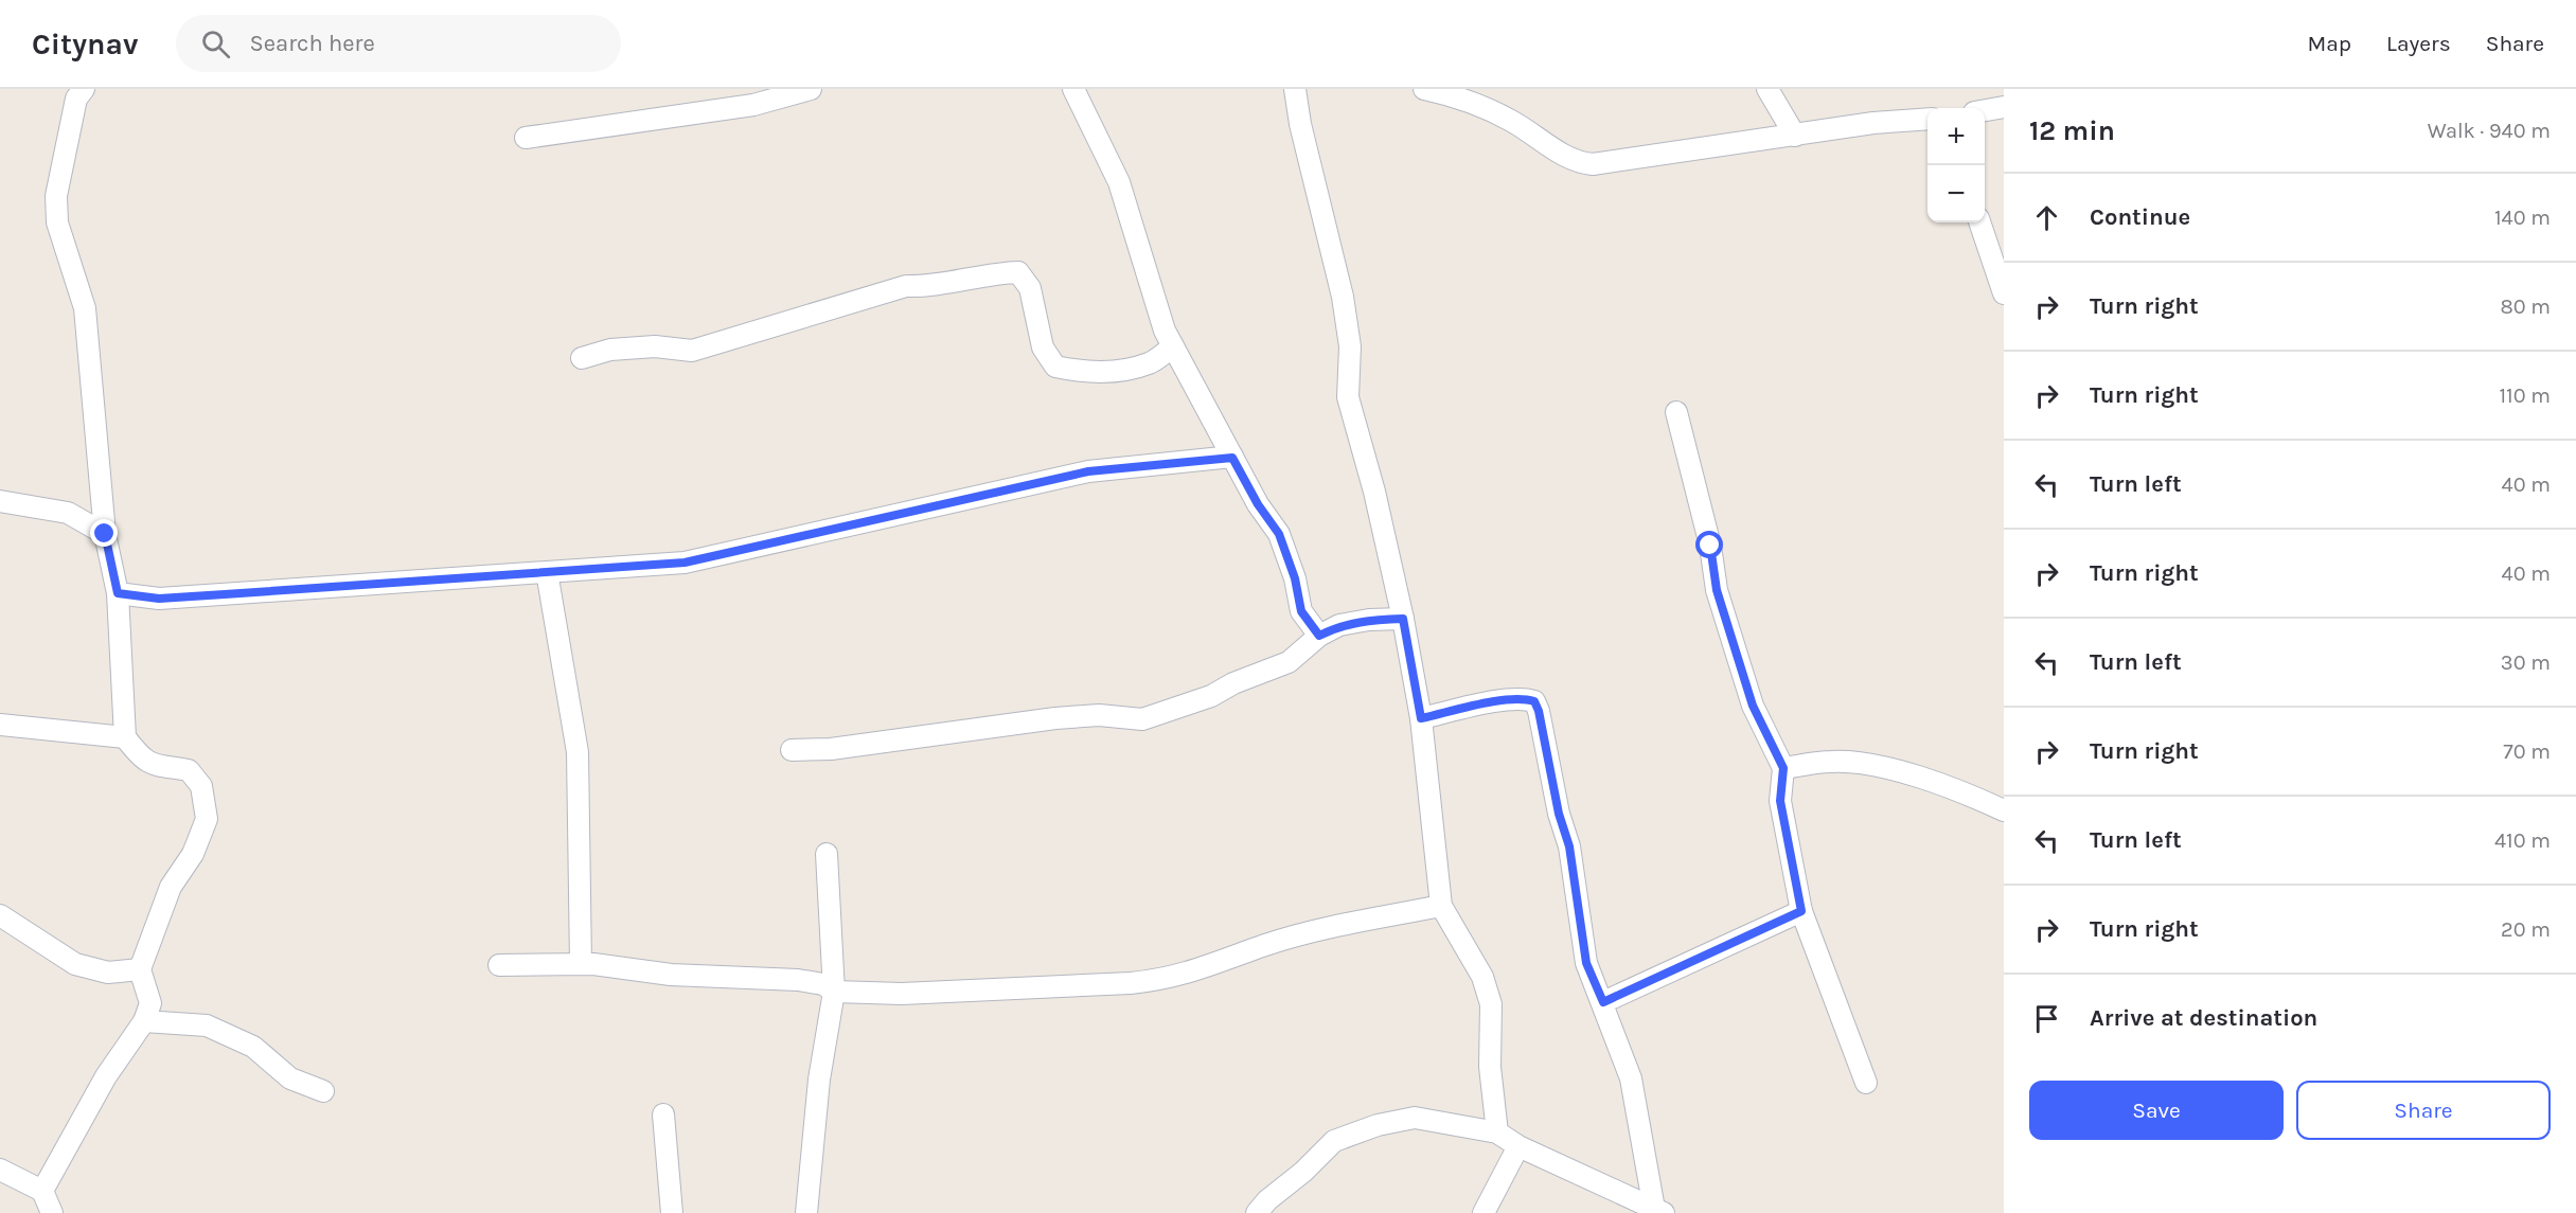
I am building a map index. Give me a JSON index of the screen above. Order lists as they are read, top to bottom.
{
  "page": {
    "header": "Citynav",
    "search": "Search here",
    "nav": ["Map", "Layers", "Share"],
    "heading": ["12 min", "Walk · 940 m"],
    "map_buttons": ["+", "−"],
    "list": [
      ["Continue", "140 m"],
      ["Turn right", "80 m"],
      ["Turn right", "110 m"],
      ["Turn left", "40 m"],
      ["Turn right", "40 m"],
      ["Turn left", "30 m"],
      ["Turn right", "70 m"],
      ["Turn left", "410 m"],
      ["Turn right", "20 m"],
      "Arrive at destination"
    ],
    "buttons": ["Save", "Share"]
  }
}
